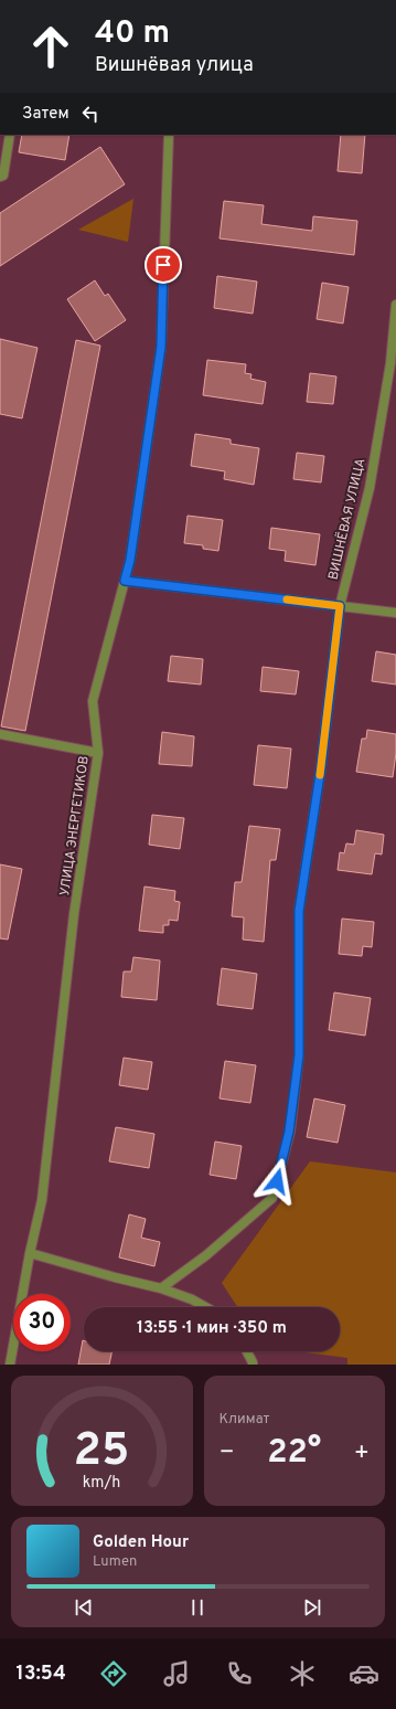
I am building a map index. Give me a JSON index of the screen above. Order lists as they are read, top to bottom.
{
  "streets": {
    "street": ["ВИШНЁВАЯ УЛИЦА", "УЛИЦА ЭНЕРГЕТИКОВ"]
  },
  "page": {
    "turn": ["40 m", "Вишнёвая улица"],
    "then": "Затем",
    "limit": "30",
    "trip": "13:55 · 1 мин · 350 m",
    "tile": "Климат",
    "heat": ["−", "22°", "+"],
    "song": ["Golden Hour", "Lumen"],
    "tabs": "13:54",
    "gauge": ["25", "km/h"]
  }
}
